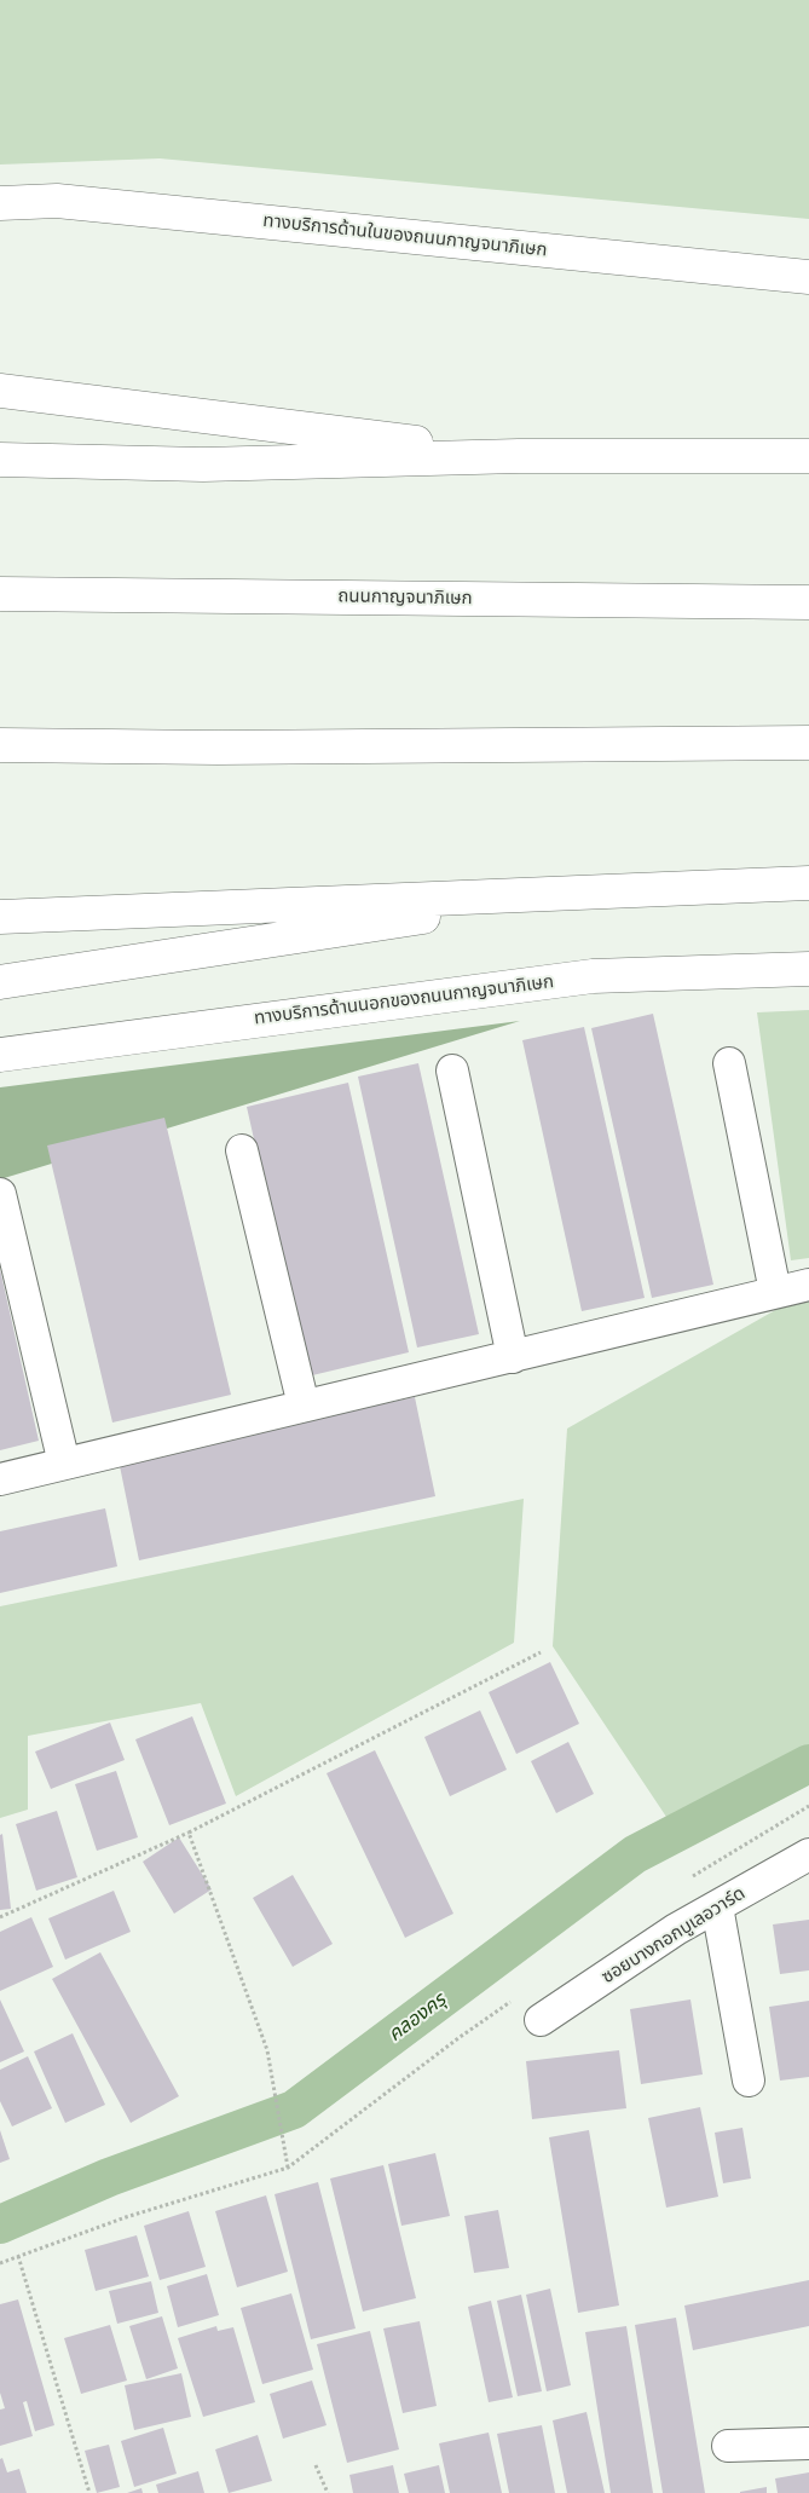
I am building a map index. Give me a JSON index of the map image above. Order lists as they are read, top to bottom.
{
  "streets": {
    "main road": ["ทางบริการด้านในของถนนกาญจนาภิเษก", "ถนนกาญจนาภิเษก", "ทางบริการด้านนอกของถนนกาญจนาภิเษก"],
    "street": ["ซอยบางกอกบูเลอวาร์ด"]
  },
  "water": ["คลองครุ"]
}
